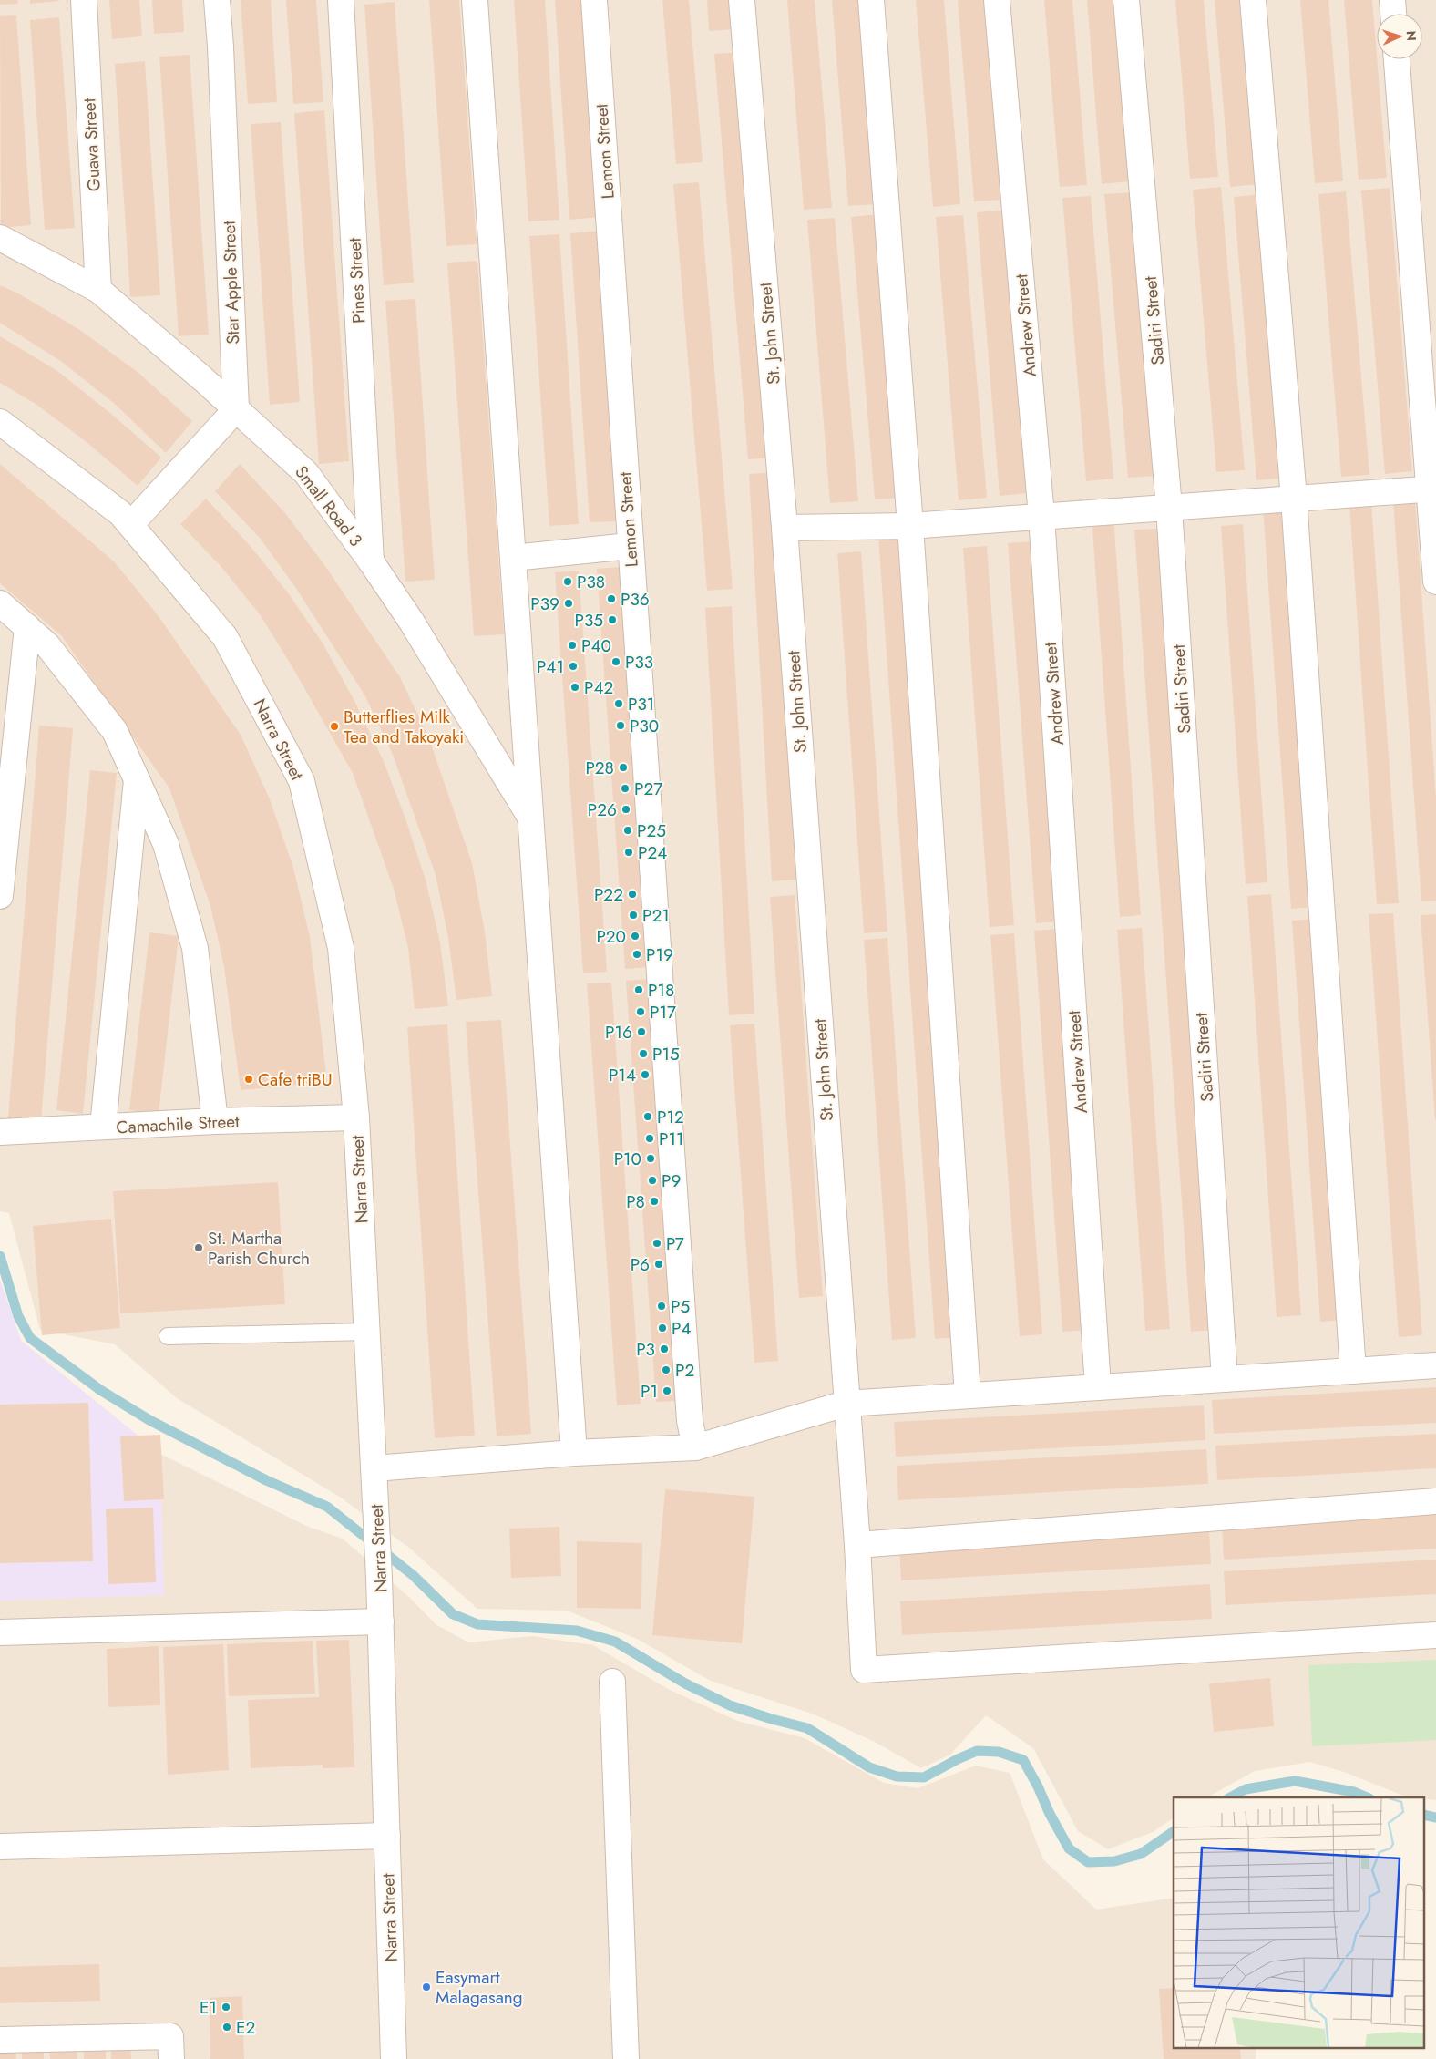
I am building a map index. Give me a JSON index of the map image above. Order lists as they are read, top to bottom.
{
  "streets": {
    "street": [
      "Guava Street",
      "Lemon Street",
      "Pines Street",
      "Star Apple Street",
      "Sadiri Street",
      "Andrew Street",
      "St. John Street",
      "Small Road 3",
      "Narra Street",
      "Camachile Street"
    ]
  },
  "crossings": [
    ["Guava Street", "Small Road 3"],
    ["Pines Street", "Small Road 3"],
    ["Star Apple Street", "Small Road 3"],
    ["Narra Street", "Camachile Street"]
  ],
  "places": [
    "P38",
    "P36",
    "P39",
    "P35",
    "P40",
    "P33",
    "P41",
    "P42",
    "P31",
    "P30",
    "Butterflies Milk Tea and Takoyaki",
    "P28",
    "P27",
    "P26",
    "P25",
    "P24",
    "P22",
    "P21",
    "P20",
    "P19",
    "P18",
    "P17",
    "P16",
    "P15",
    "P14",
    "Cafe triBU",
    "P12",
    "P11",
    "P10",
    "P9",
    "P8",
    "P7",
    "St. Martha Parish Church",
    "P6",
    "P5",
    "P4",
    "P3",
    "P2",
    "P1",
    "Easymart Malagasang",
    "E1",
    "E2"
  ],
  "north": "right"
}
